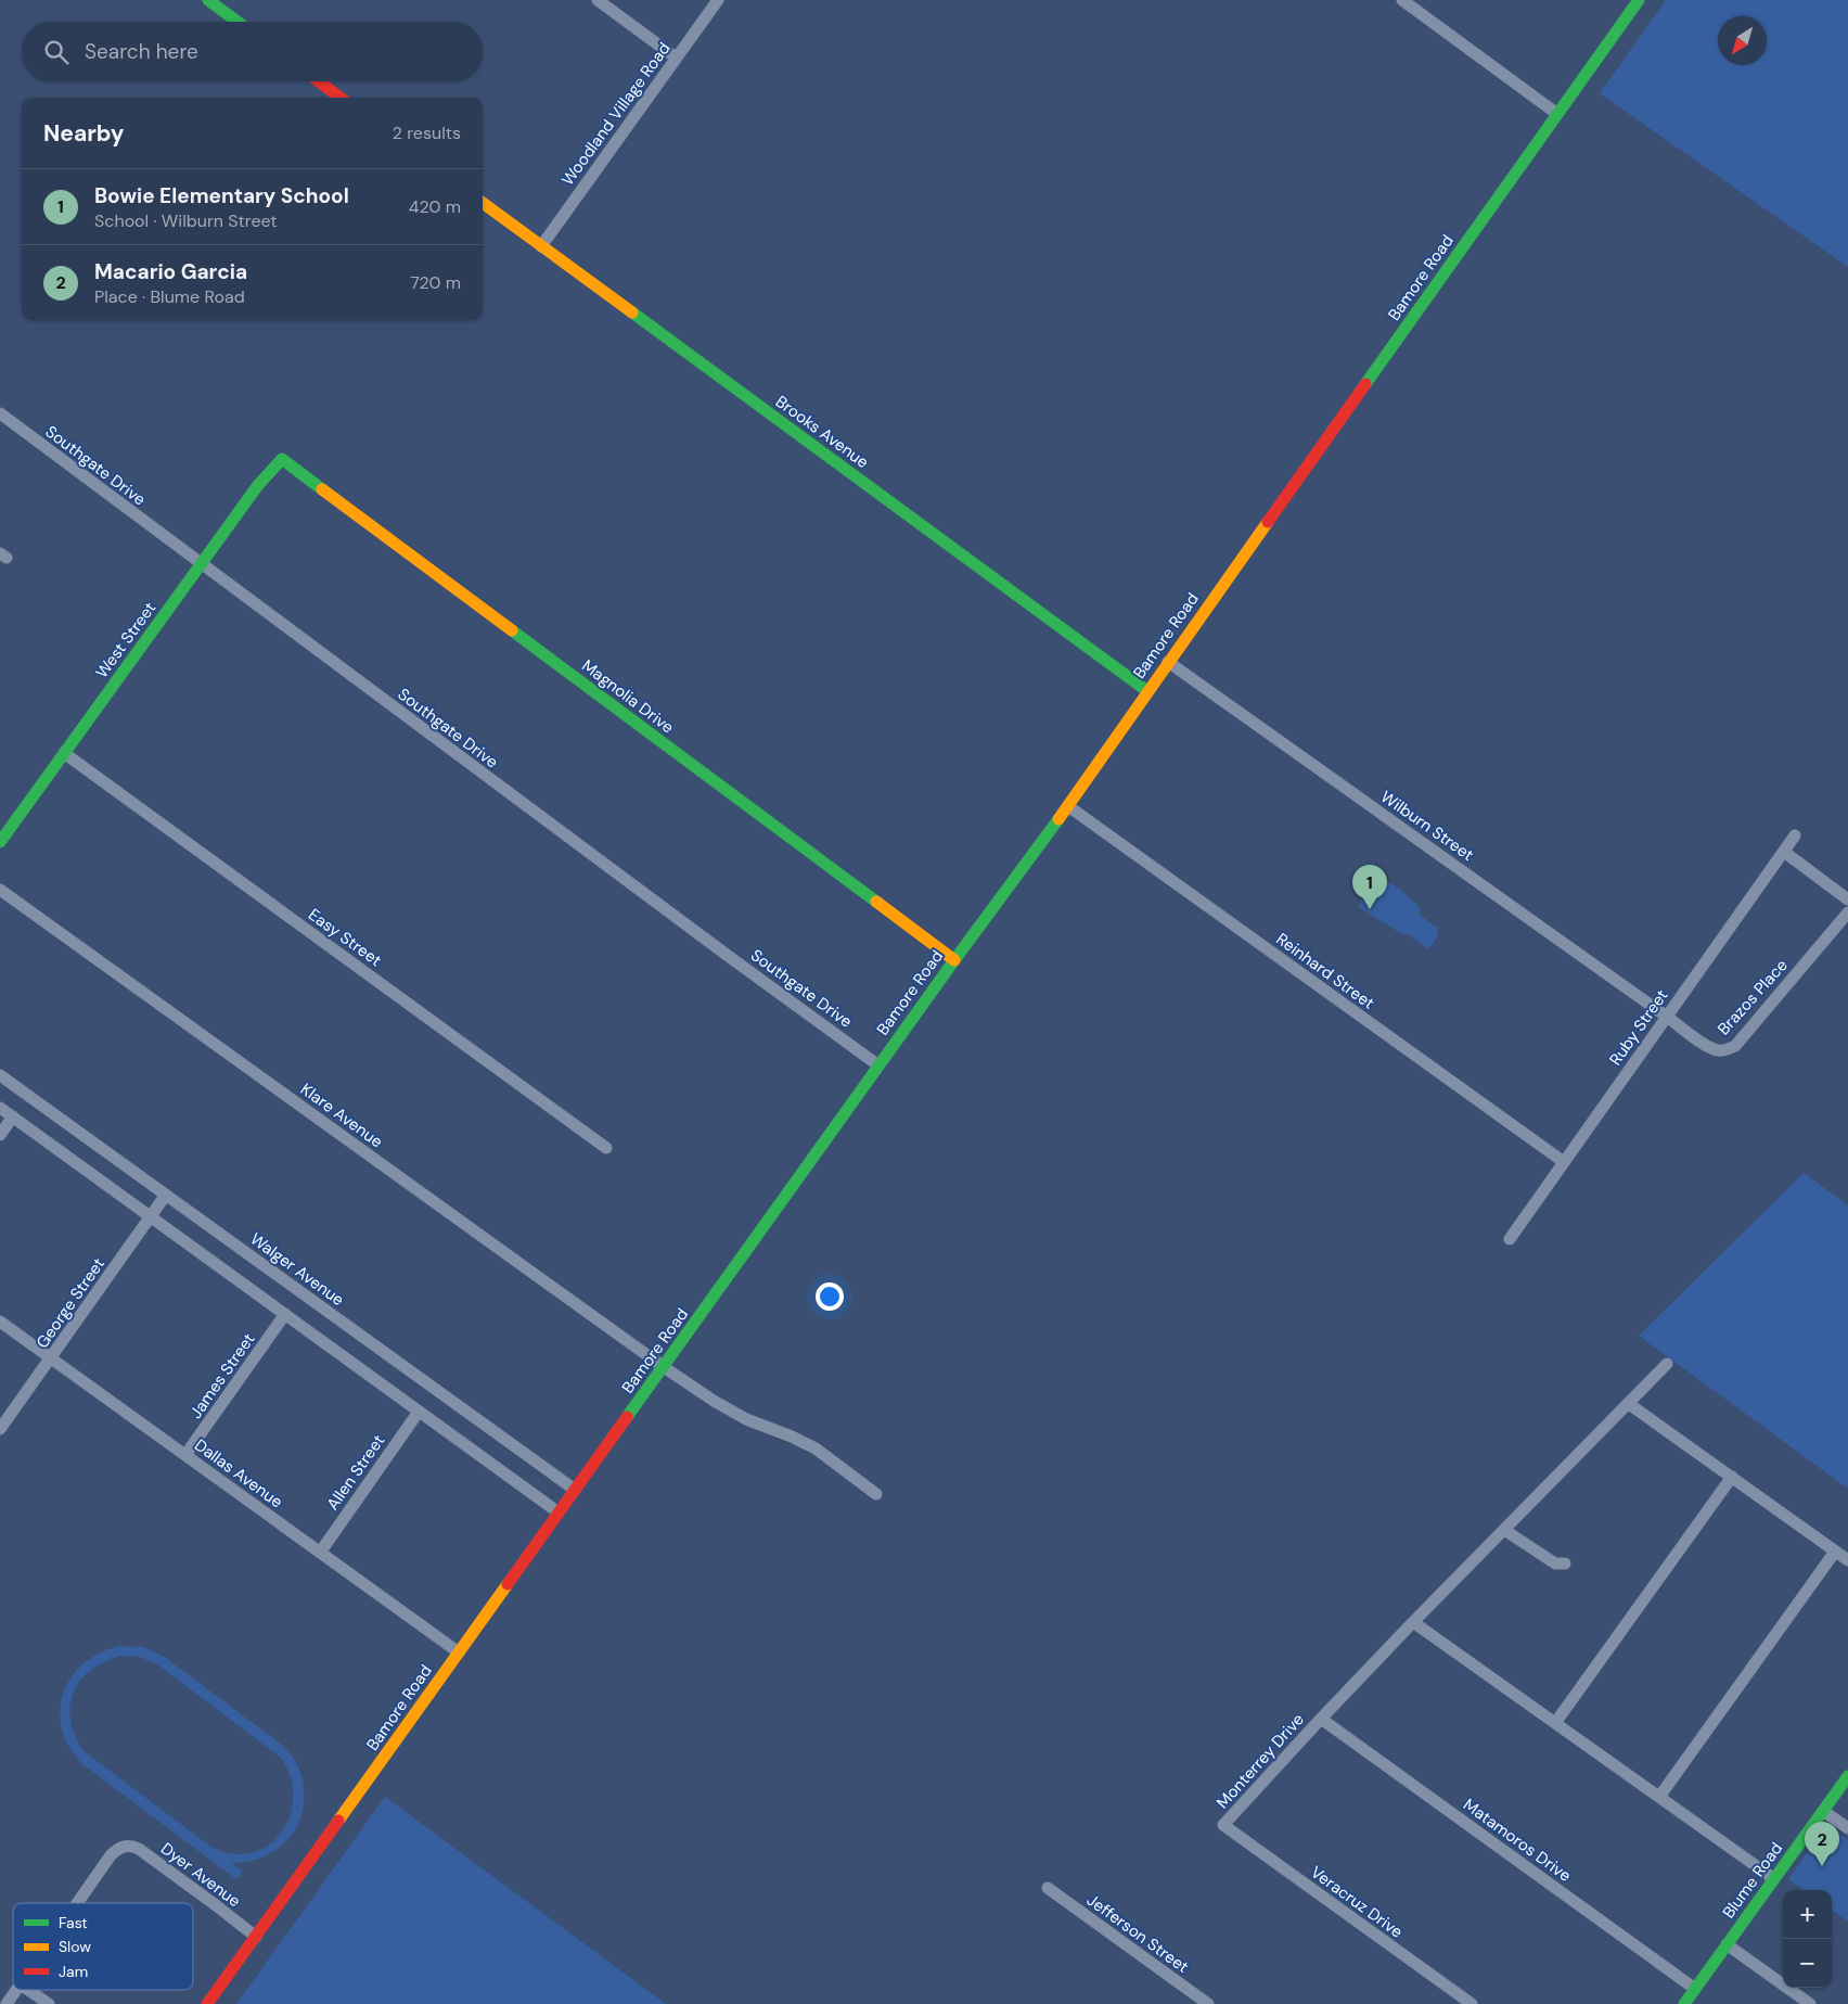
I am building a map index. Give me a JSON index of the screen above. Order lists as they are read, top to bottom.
{
  "streets": {
    "street": [
      "Woodland Village Road",
      "Bamore Road",
      "Brooks Avenue",
      "Southgate Drive",
      "West Street",
      "Magnolia Drive",
      "Wilburn Street",
      "Easy Street",
      "Reinhard Street",
      "Brazos Place",
      "Ruby Street",
      "Klare Avenue",
      "Walger Avenue",
      "George Street",
      "James Street",
      "Allen Street",
      "Dallas Avenue",
      "Monterrey Drive",
      "Matamoros Drive",
      "Dyer Avenue",
      "Blume Road",
      "Veracruz Drive",
      "Jefferson Street"
    ]
  },
  "crossings": [
    ["Woodland Village Road", "Brooks Avenue"],
    ["Bamore Road", "Brooks Avenue"],
    ["Bamore Road", "Southgate Drive"],
    ["Bamore Road", "Magnolia Drive"],
    ["Bamore Road", "Wilburn Street"],
    ["Bamore Road", "Reinhard Street"],
    ["Bamore Road", "Klare Avenue"],
    ["Bamore Road", "Walger Avenue"],
    ["Bamore Road", "Dallas Avenue"],
    ["Bamore Road", "Dyer Avenue"],
    ["Southgate Drive", "West Street"],
    ["West Street", "Magnolia Drive"],
    ["West Street", "Easy Street"],
    ["Wilburn Street", "Brazos Place"],
    ["Wilburn Street", "Ruby Street"],
    ["Reinhard Street", "Ruby Street"],
    ["Brazos Place", "Ruby Street"],
    ["Walger Avenue", "George Street"],
    ["George Street", "Dallas Avenue"],
    ["James Street", "Dallas Avenue"],
    ["Allen Street", "Dallas Avenue"],
    ["Monterrey Drive", "Matamoros Drive"],
    ["Monterrey Drive", "Veracruz Drive"],
    ["Matamoros Drive", "Blume Road"]
  ],
  "legend": ["Fast", "Slow", "Jam"],
  "north": "bottom left",
  "page": {
    "search": "Search here",
    "heading": ["Nearby", "2 results"],
    "list": [
      {
        "mark": "1",
        "name": "Bowie Elementary School",
        "note": "School · Wilburn Street",
        "value": "420 m"
      },
      {
        "mark": "2",
        "name": "Macario Garcia",
        "note": "Place · Blume Road",
        "value": "720 m"
      }
    ],
    "pins": ["1", "2"],
    "map_buttons": ["+", "−"]
  }
}
